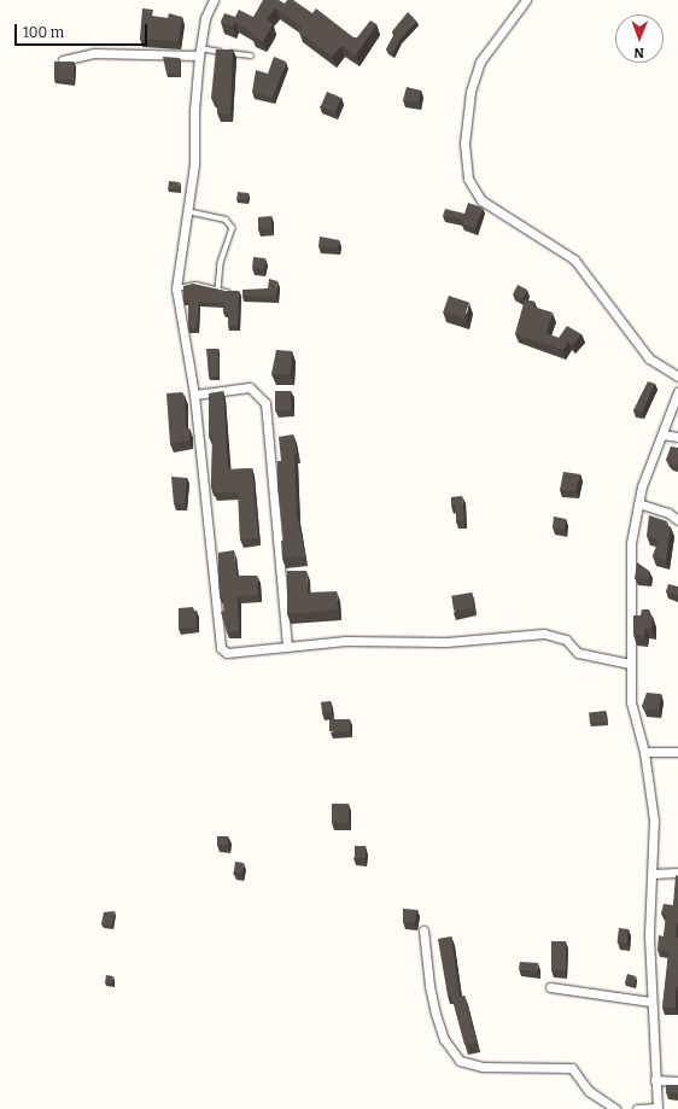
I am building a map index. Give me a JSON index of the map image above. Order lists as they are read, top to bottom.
{
  "scale_bar": "100 m",
  "north": "bottom"
}
